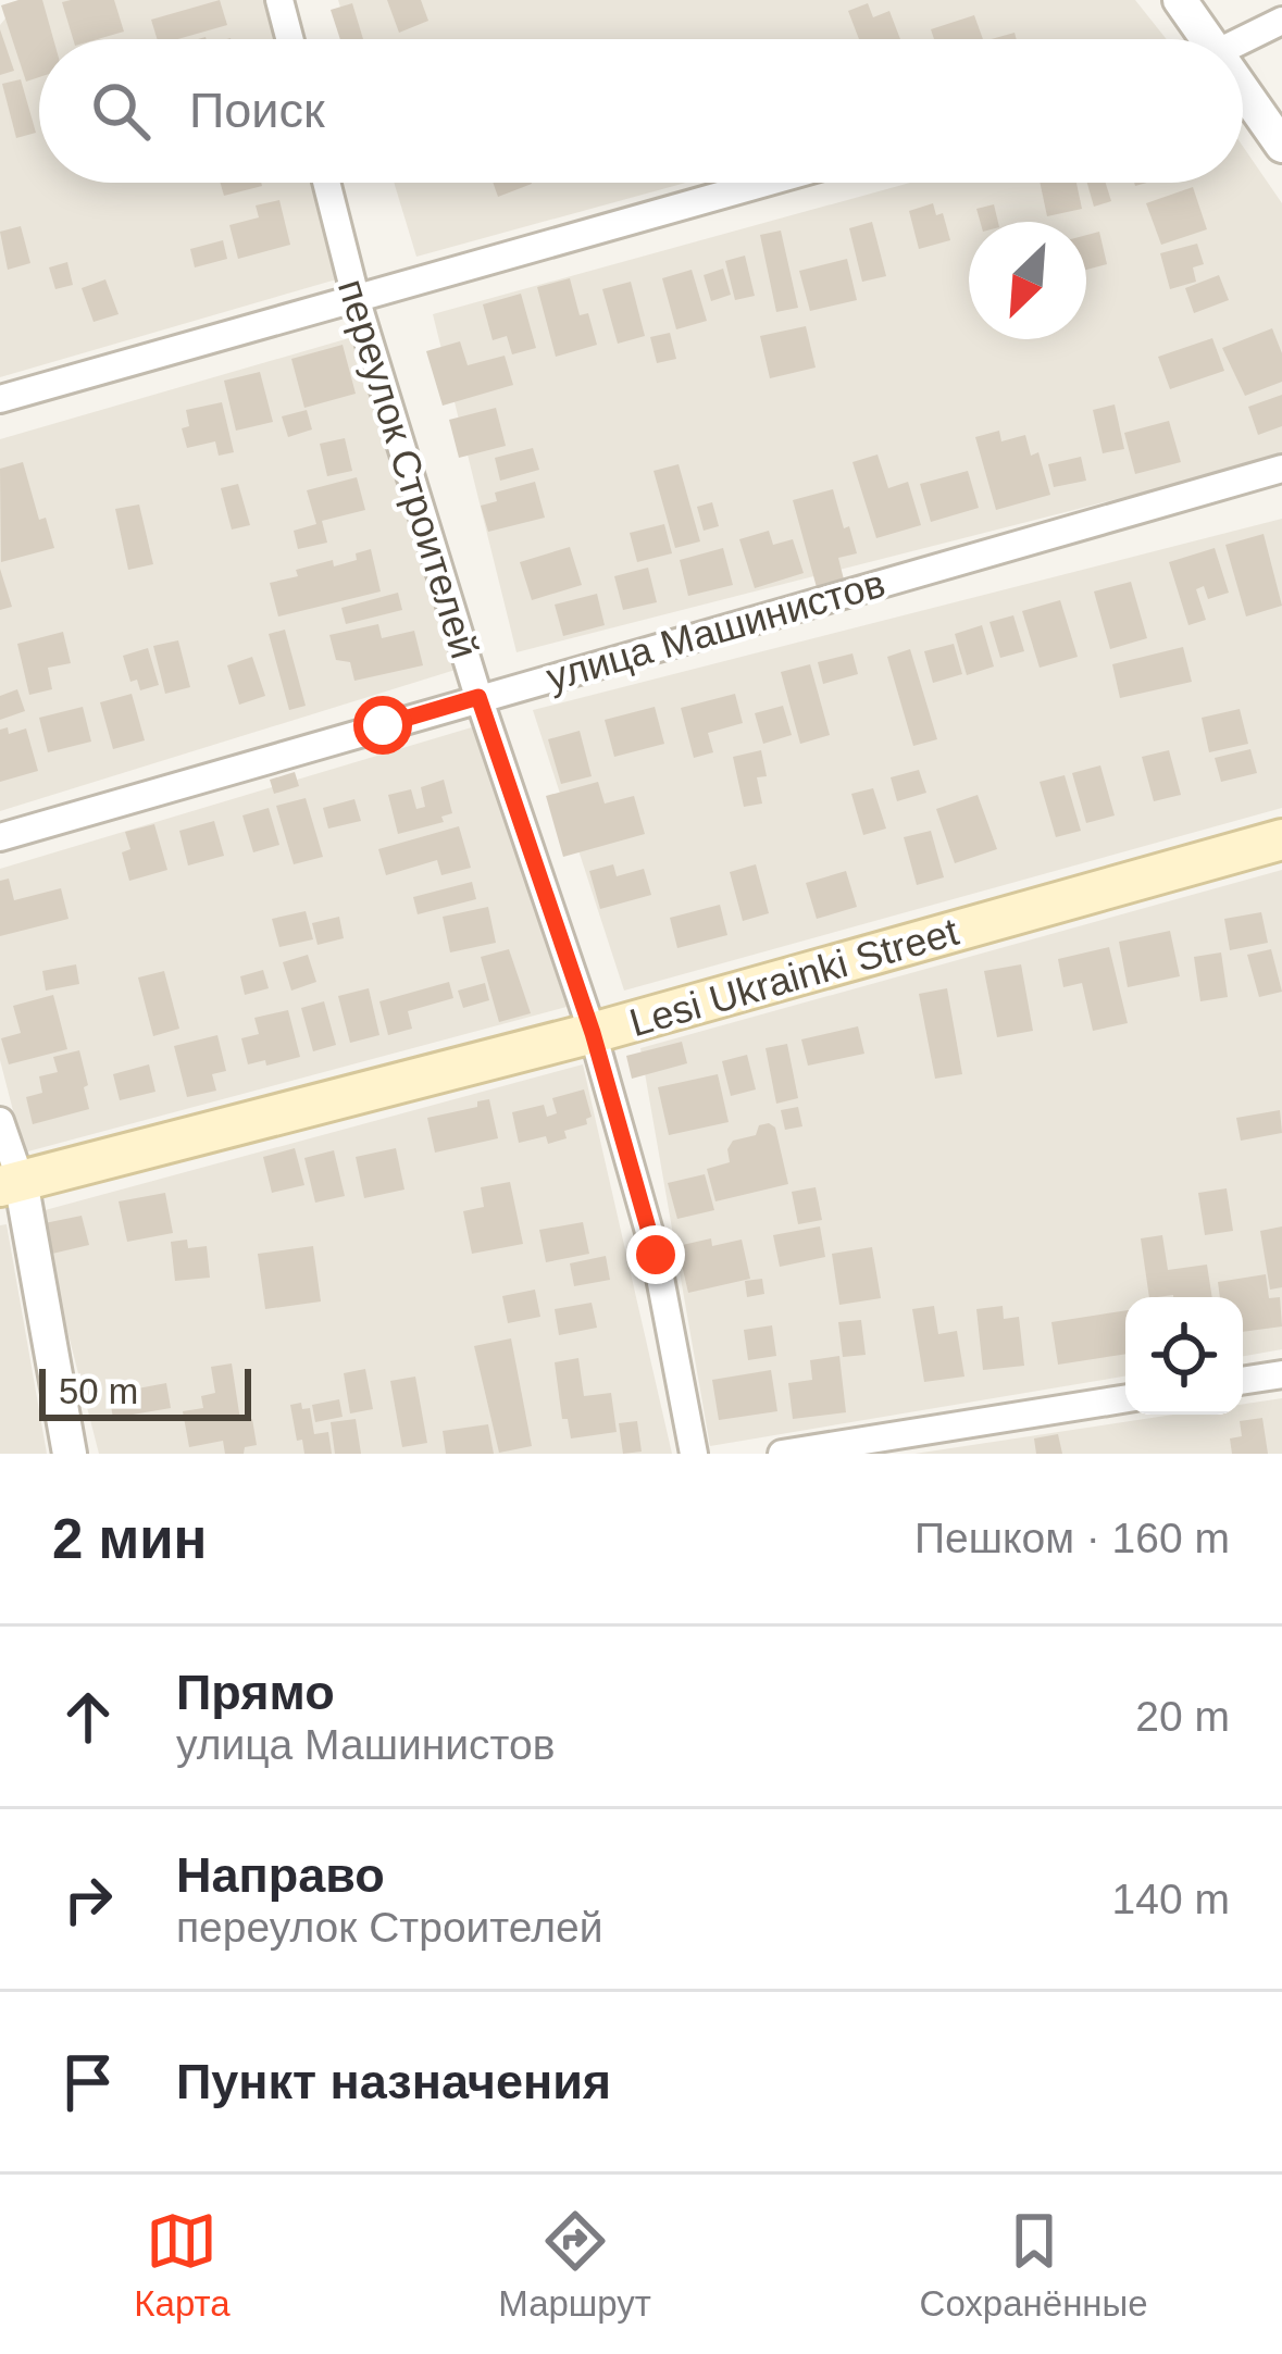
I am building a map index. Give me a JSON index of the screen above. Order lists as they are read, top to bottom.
{
  "streets": {
    "main road": ["Lesi Ukrainki Street"],
    "street": ["переулок Строителей", "улица Машинистов"]
  },
  "crossings": [
    ["переулок Строителей", "улица Машинистов"],
    ["переулок Строителей", "Lesi Ukrainki Street"]
  ],
  "scale_bar": "50 m",
  "north": "bottom left",
  "page": {
    "search": "Поиск",
    "scale": "50 m",
    "heading": ["2 мин", "Пешком · 160 m"],
    "list": [
      ["Прямо", "улица Машинистов", "20 m"],
      ["Направо", "переулок Строителей", "140 m"],
      "Пункт назначения"
    ],
    "nav": ["Карта", "Маршрут", "Сохранённые"]
  }
}
